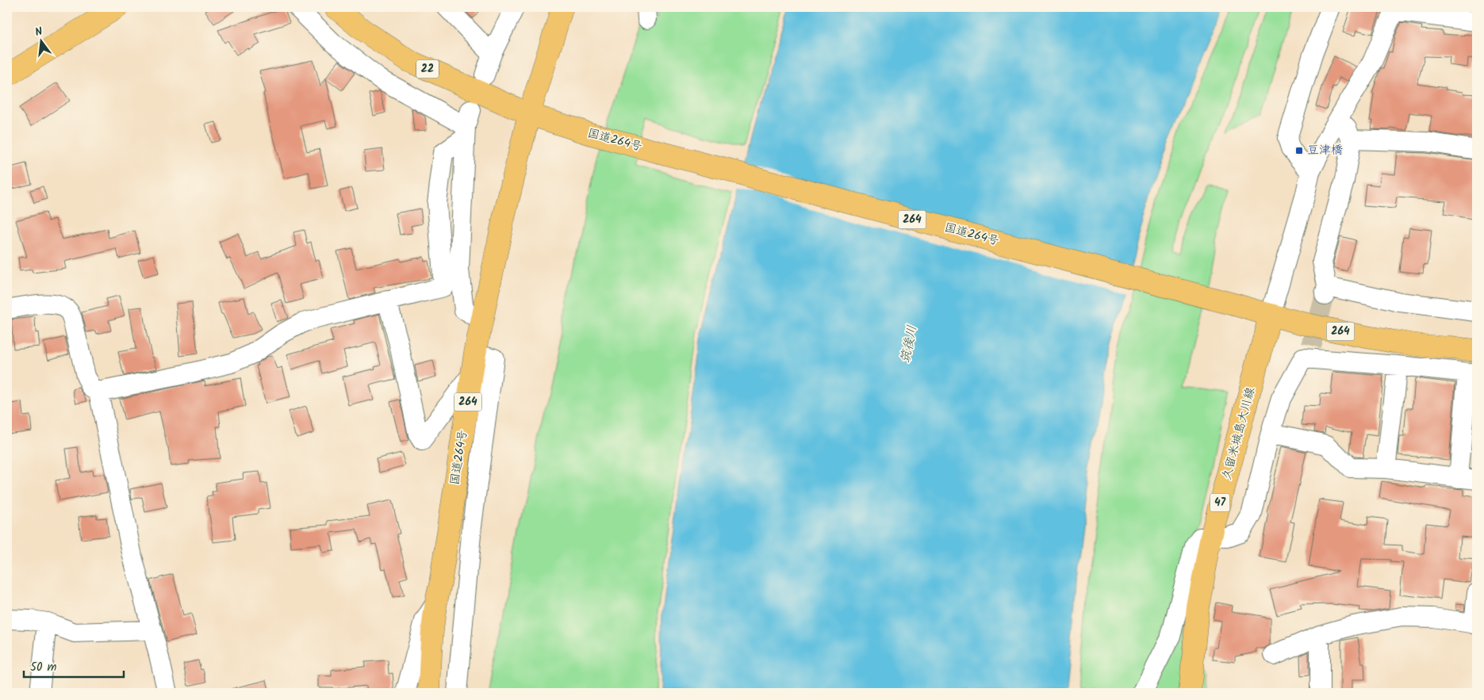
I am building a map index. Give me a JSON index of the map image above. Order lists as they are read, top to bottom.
{
  "streets": {
    "main road": [
      "22",
      "国道264号",
      "264",
      "久留米城島大川線",
      "47"
    ]
  },
  "crossings": [
    ["22", "国道264号"],
    ["国道264号", "264"],
    ["国道264号", "久留米城島大川線"],
    ["264", "久留米城島大川線"]
  ],
  "water": ["筑後川"],
  "places": {
    "transit": ["豆津橋"]
  },
  "scale_bar": "50 m",
  "north": "top"
}
